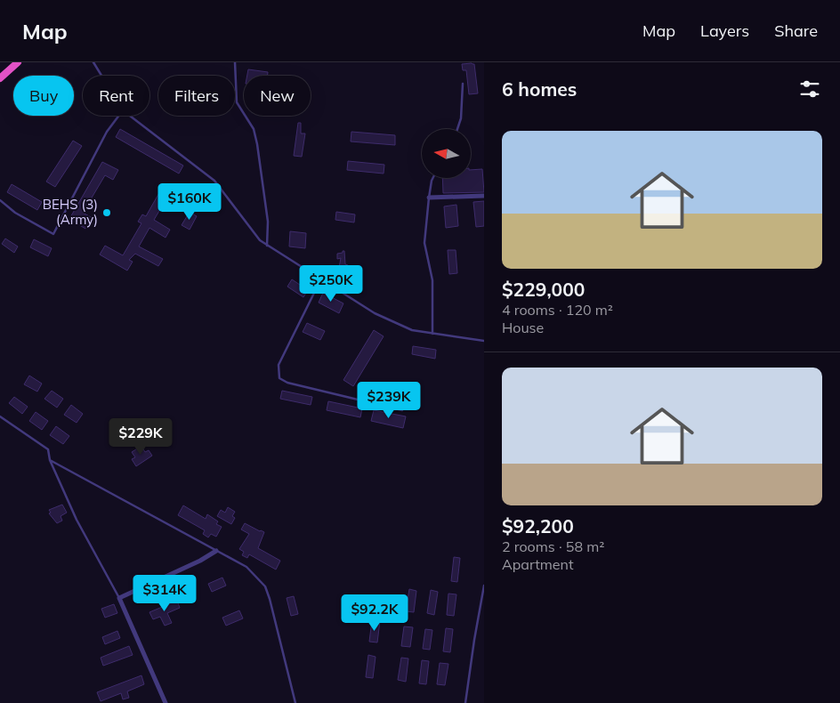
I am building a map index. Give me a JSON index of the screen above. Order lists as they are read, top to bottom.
{
  "places": ["BEHS (3) (Army)"],
  "north": "left",
  "page": {
    "header": "Map",
    "nav": ["Map", "Layers", "Share"],
    "heading": "6 homes",
    "chip": [
      "Buy",
      "Rent",
      "Filters",
      "New"
    ],
    "list": [
      {
        "name": "$229,000",
        "note": "4 rooms · 120 m² · House"
      },
      {
        "name": "$92,200",
        "note": "2 rooms · 58 m² · Apartment"
      }
    ],
    "price": [
      "$160K",
      "$250K",
      "$239K",
      "$229K",
      "$314K",
      "$92.2K"
    ]
  }
}
